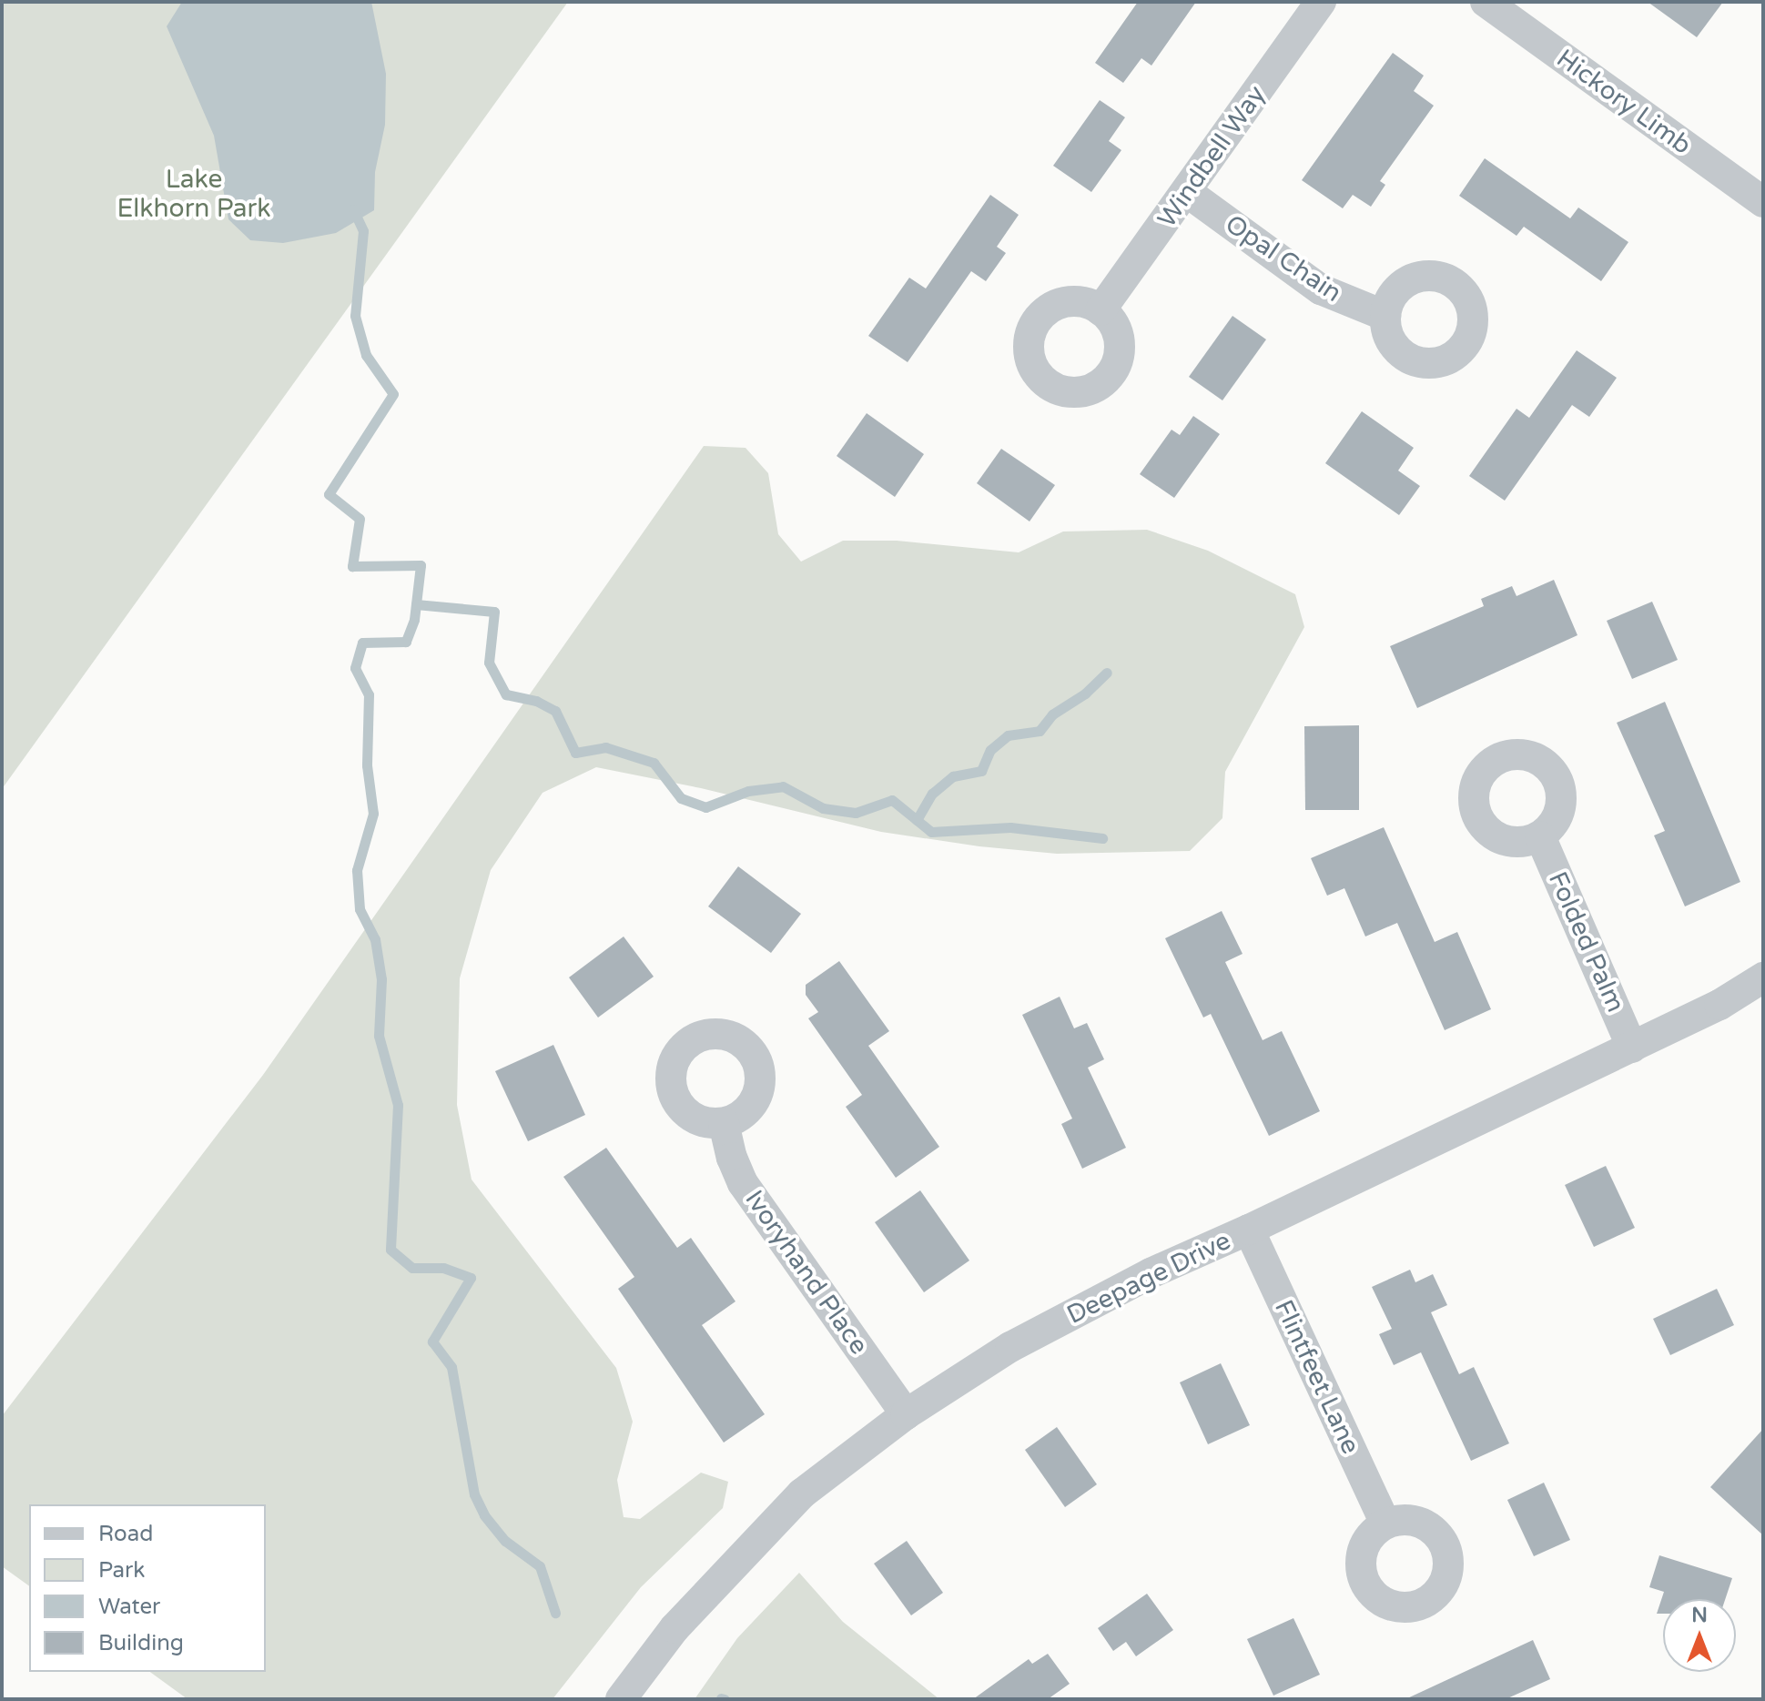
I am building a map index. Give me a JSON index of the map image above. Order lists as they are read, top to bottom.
{
  "streets": {
    "street": [
      "Hickory Limb",
      "Windbell Way",
      "Opal Chain",
      "Folded Palm",
      "Ivoryhand Place",
      "Deepage Drive",
      "Flintfeet Lane"
    ]
  },
  "crossings": [
    ["Windbell Way", "Opal Chain"],
    ["Folded Palm", "Deepage Drive"],
    ["Ivoryhand Place", "Deepage Drive"],
    ["Deepage Drive", "Flintfeet Lane"]
  ],
  "parks": ["Lake Elkhorn Park"],
  "legend": [
    "Road",
    "Park",
    "Water",
    "Building"
  ],
  "north": "top"
}
